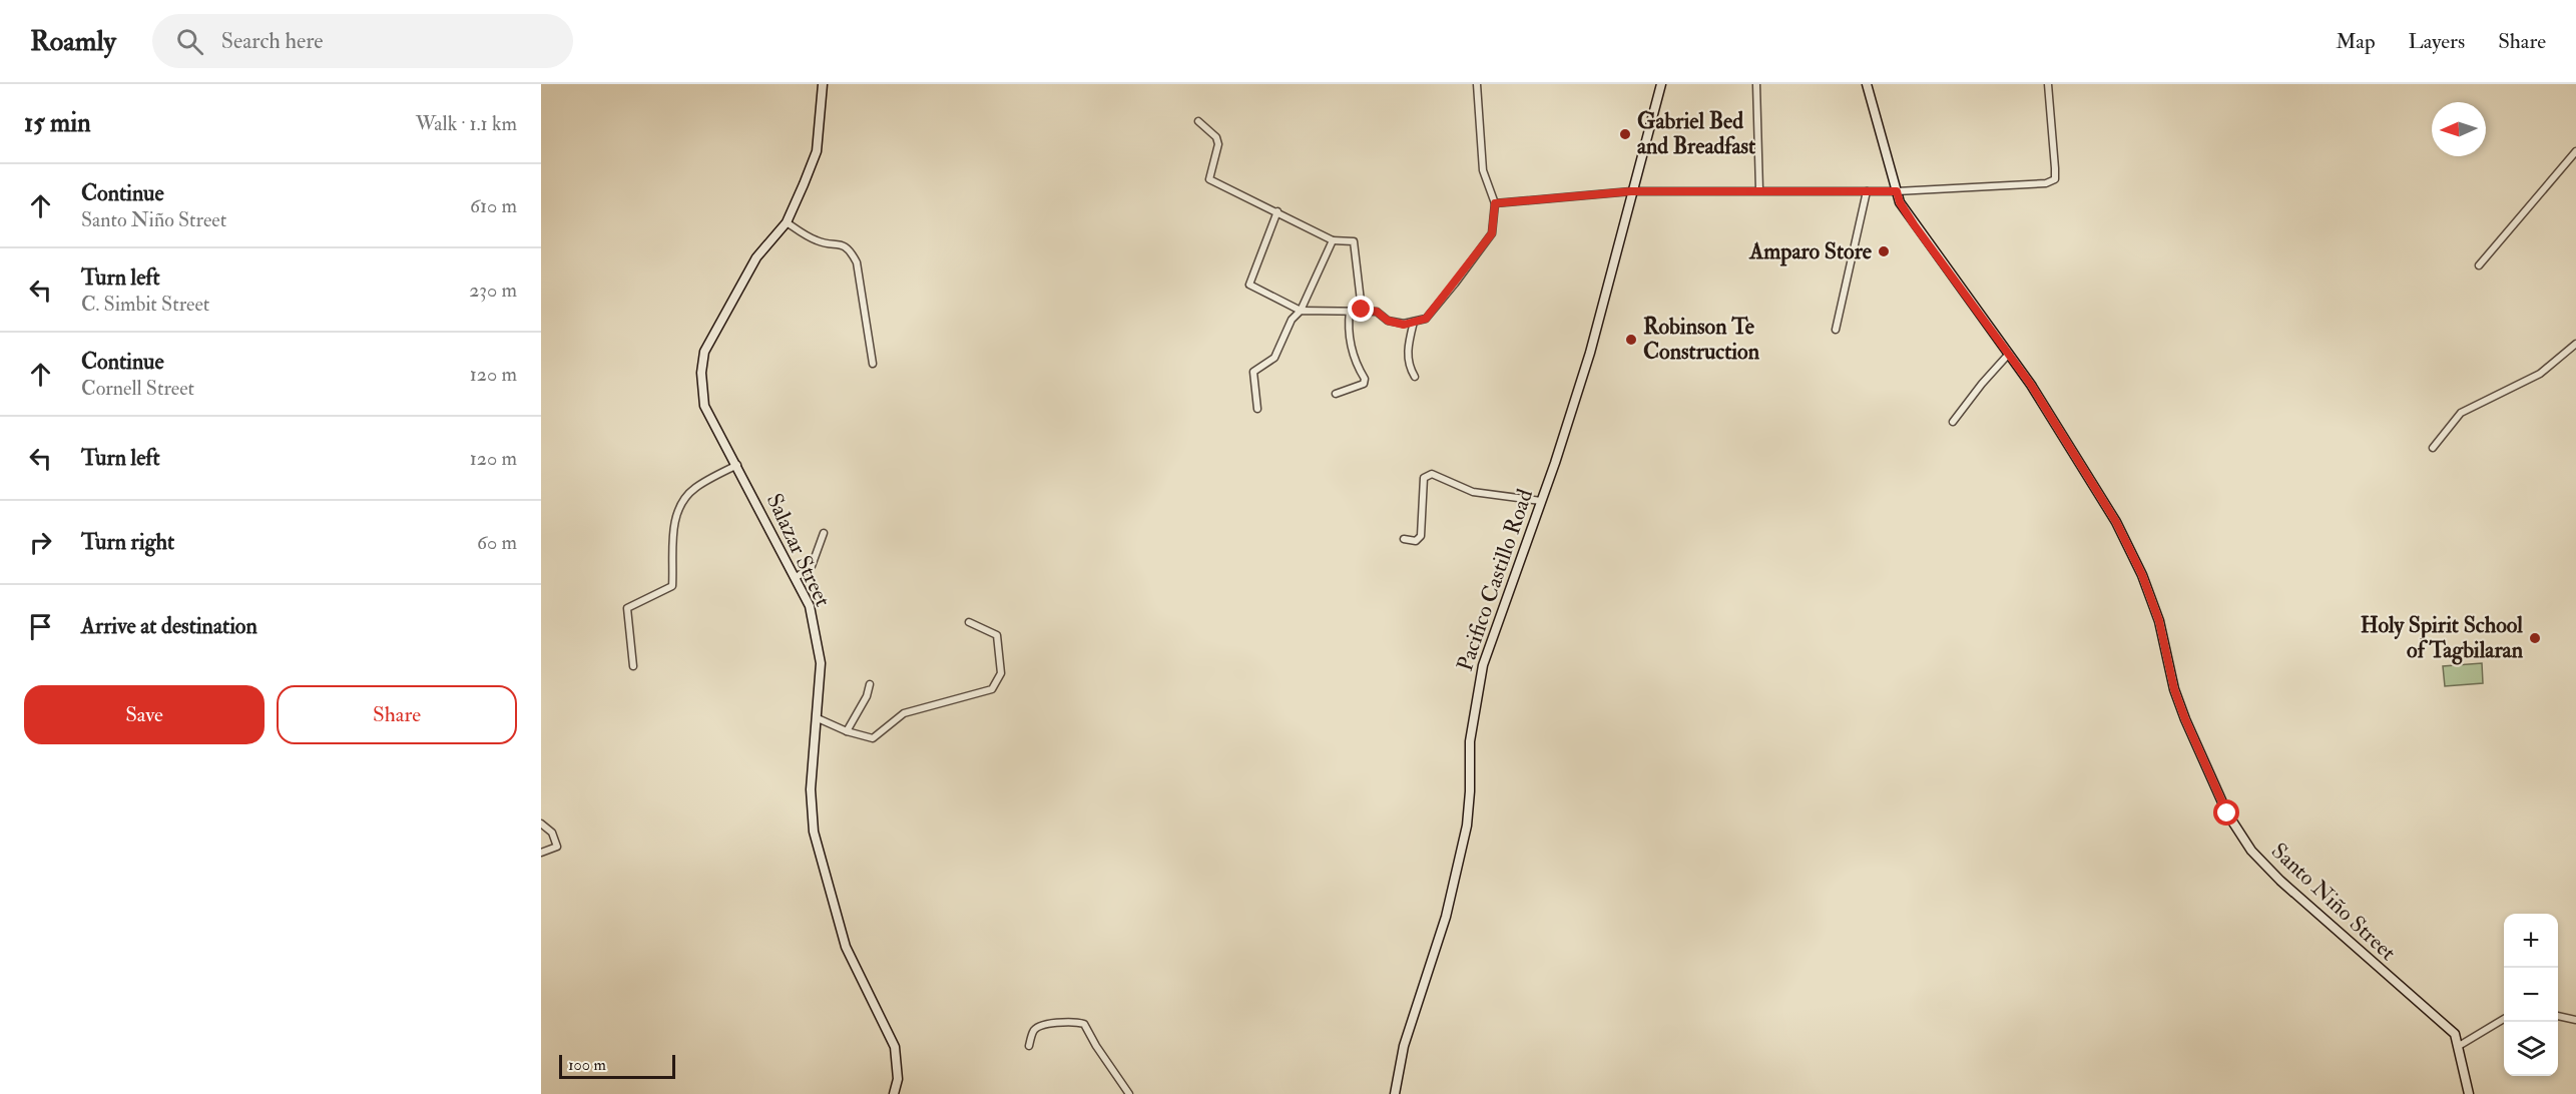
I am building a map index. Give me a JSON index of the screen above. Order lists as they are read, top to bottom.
{
  "streets": {
    "main road": ["Salazar Street", "Pacifico Castillo Road", "Santo Niño Street"]
  },
  "places": [
    "Gabriel Bed and Breadfast",
    "Amparo Store",
    "Robinson Te Construction",
    "Holy Spirit School of Tagbilaran"
  ],
  "scale_bar": "100 m",
  "north": "left",
  "page": {
    "header": "Roamly",
    "search": "Search here",
    "nav": ["Map", "Layers", "Share"],
    "heading": ["15 min", "Walk · 1.1 km"],
    "list": [
      ["Continue", "Santo Niño Street", "610 m"],
      ["Turn left", "C. Simbit Street", "230 m"],
      ["Continue", "Cornell Street", "120 m"],
      ["Turn left", "120 m"],
      ["Turn right", "60 m"],
      "Arrive at destination"
    ],
    "buttons": ["Save", "Share"],
    "map_buttons": ["+", "−"],
    "scale": "100 m"
  }
}
